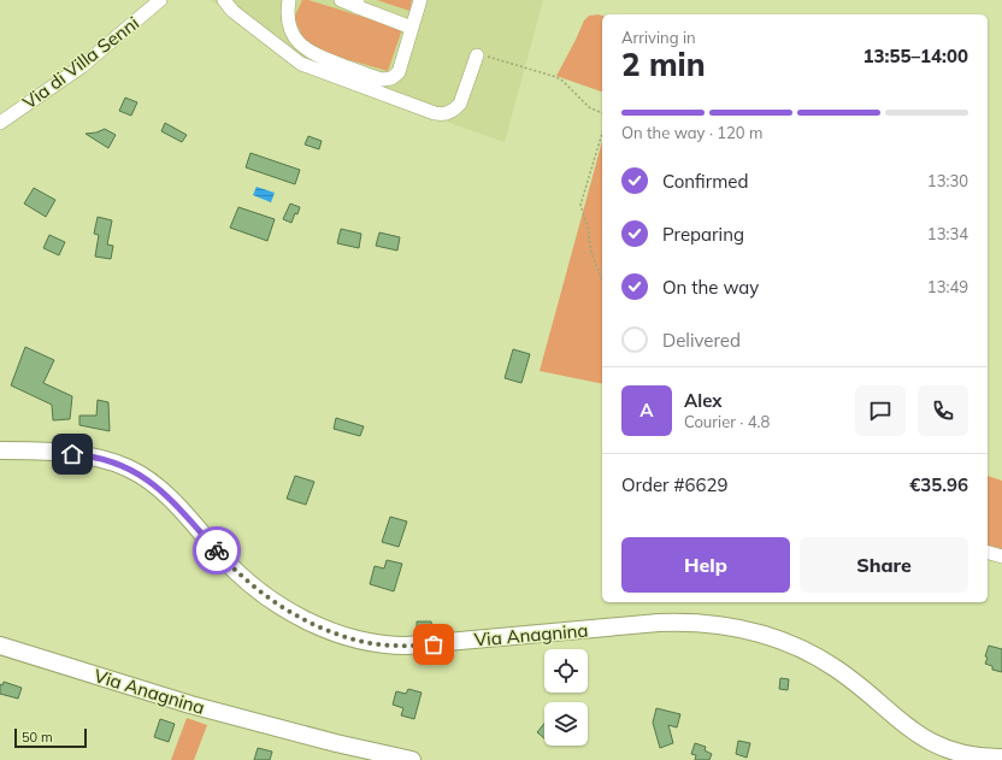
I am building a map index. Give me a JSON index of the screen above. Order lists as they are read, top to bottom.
{
  "streets": {
    "main road": ["Via Anagnina"],
    "street": ["Via di Villa Senni"]
  },
  "scale_bar": "50 m",
  "page": {
    "heading": ["2 min", "Arriving in", "13:55–14:00"],
    "panel": [
      "Alex",
      "Courier · 4.8",
      "Order #6629",
      "€35.96"
    ],
    "bar": "On the way · 120 m",
    "list": [
      ["Confirmed", "13:30"],
      ["Preparing", "13:34"],
      ["On the way", "13:49"],
      "Delivered"
    ],
    "round": "A",
    "buttons": ["Help", "Share"],
    "scale": "50 m"
  }
}
